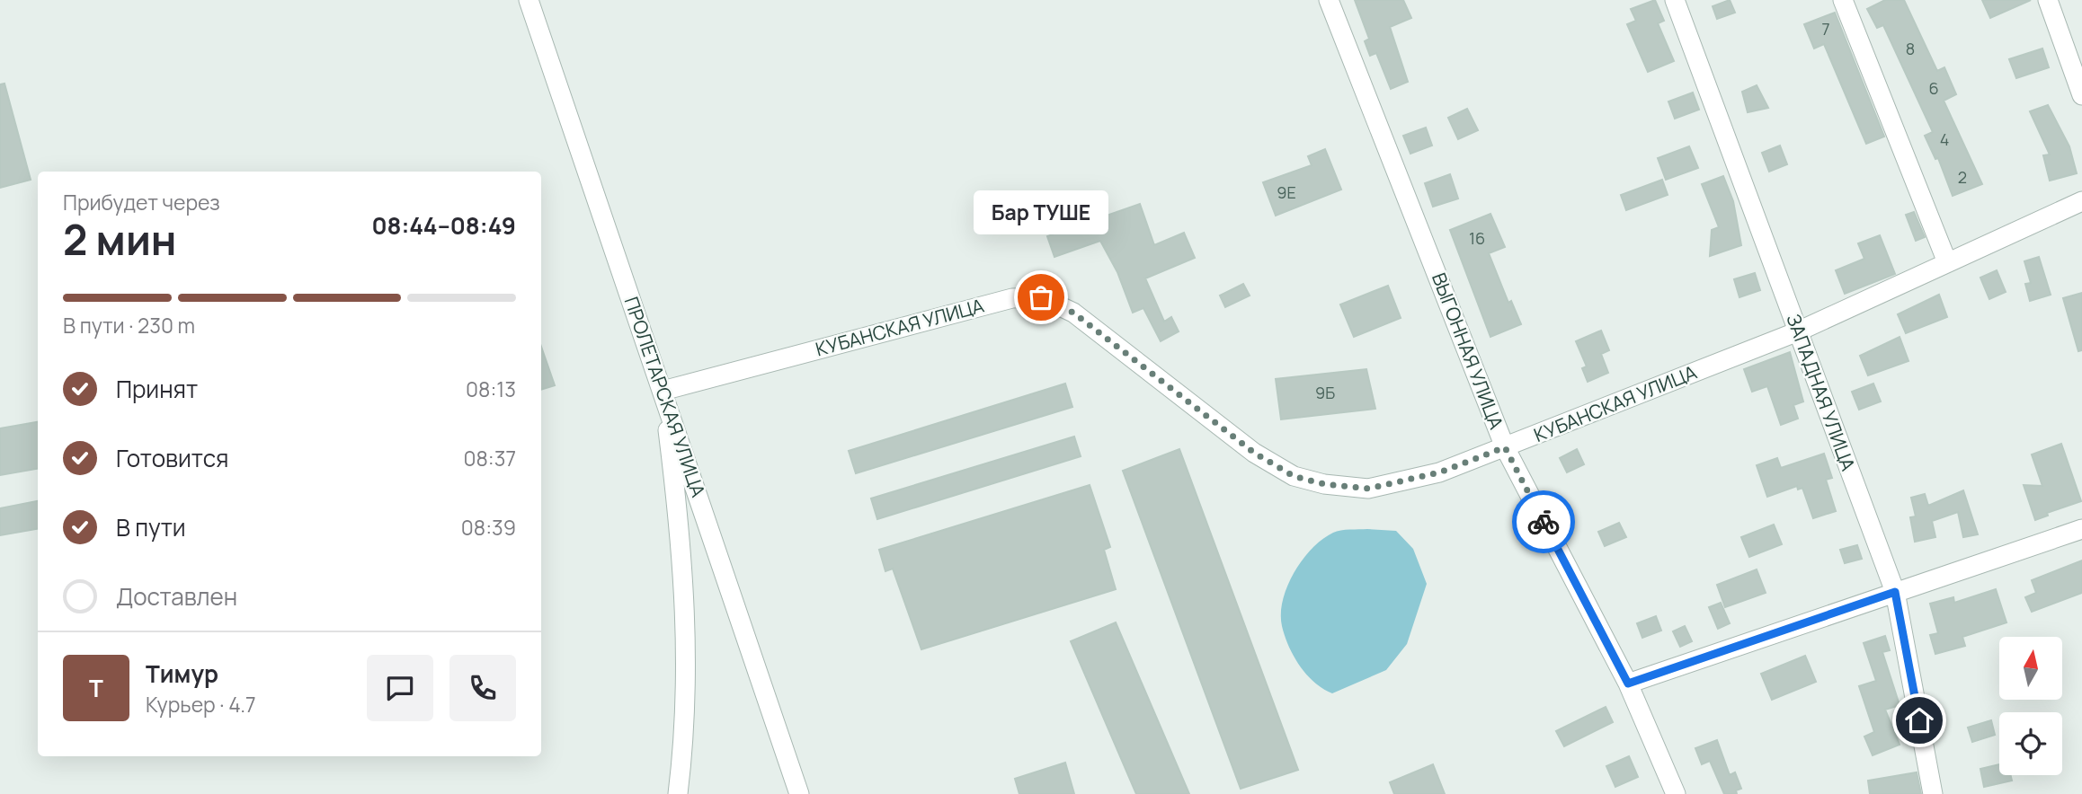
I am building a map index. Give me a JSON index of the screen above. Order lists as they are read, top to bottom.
{
  "streets": {
    "street": [
      "КУБАНСКАЯ УЛИЦА",
      "ВЫГОННАЯ УЛИЦА",
      "ЗАПАДНАЯ УЛИЦА",
      "ПРОЛЕТАРСКАЯ УЛИЦА"
    ]
  },
  "crossings": [
    ["КУБАНСКАЯ УЛИЦА", "ВЫГОННАЯ УЛИЦА"],
    ["КУБАНСКАЯ УЛИЦА", "ЗАПАДНАЯ УЛИЦА"],
    ["КУБАНСКАЯ УЛИЦА", "ПРОЛЕТАРСКАЯ УЛИЦА"]
  ],
  "places": ["Бар ТУШЕ"],
  "house_numbers": [
    "7",
    "8",
    "6",
    "4",
    "2",
    "9Е",
    "16",
    "9Б"
  ],
  "north": "top",
  "page": {
    "heading": ["2 мин", "Прибудет через", "08:44–08:49"],
    "panel": ["Тимур", "Курьер · 4.7"],
    "bubble": "Бар ТУШЕ",
    "bar": "В пути · 230 m",
    "list": [
      ["Принят", "08:13"],
      ["Готовится", "08:37"],
      ["В пути", "08:39"],
      "Доставлен"
    ],
    "round": "Т"
  }
}
